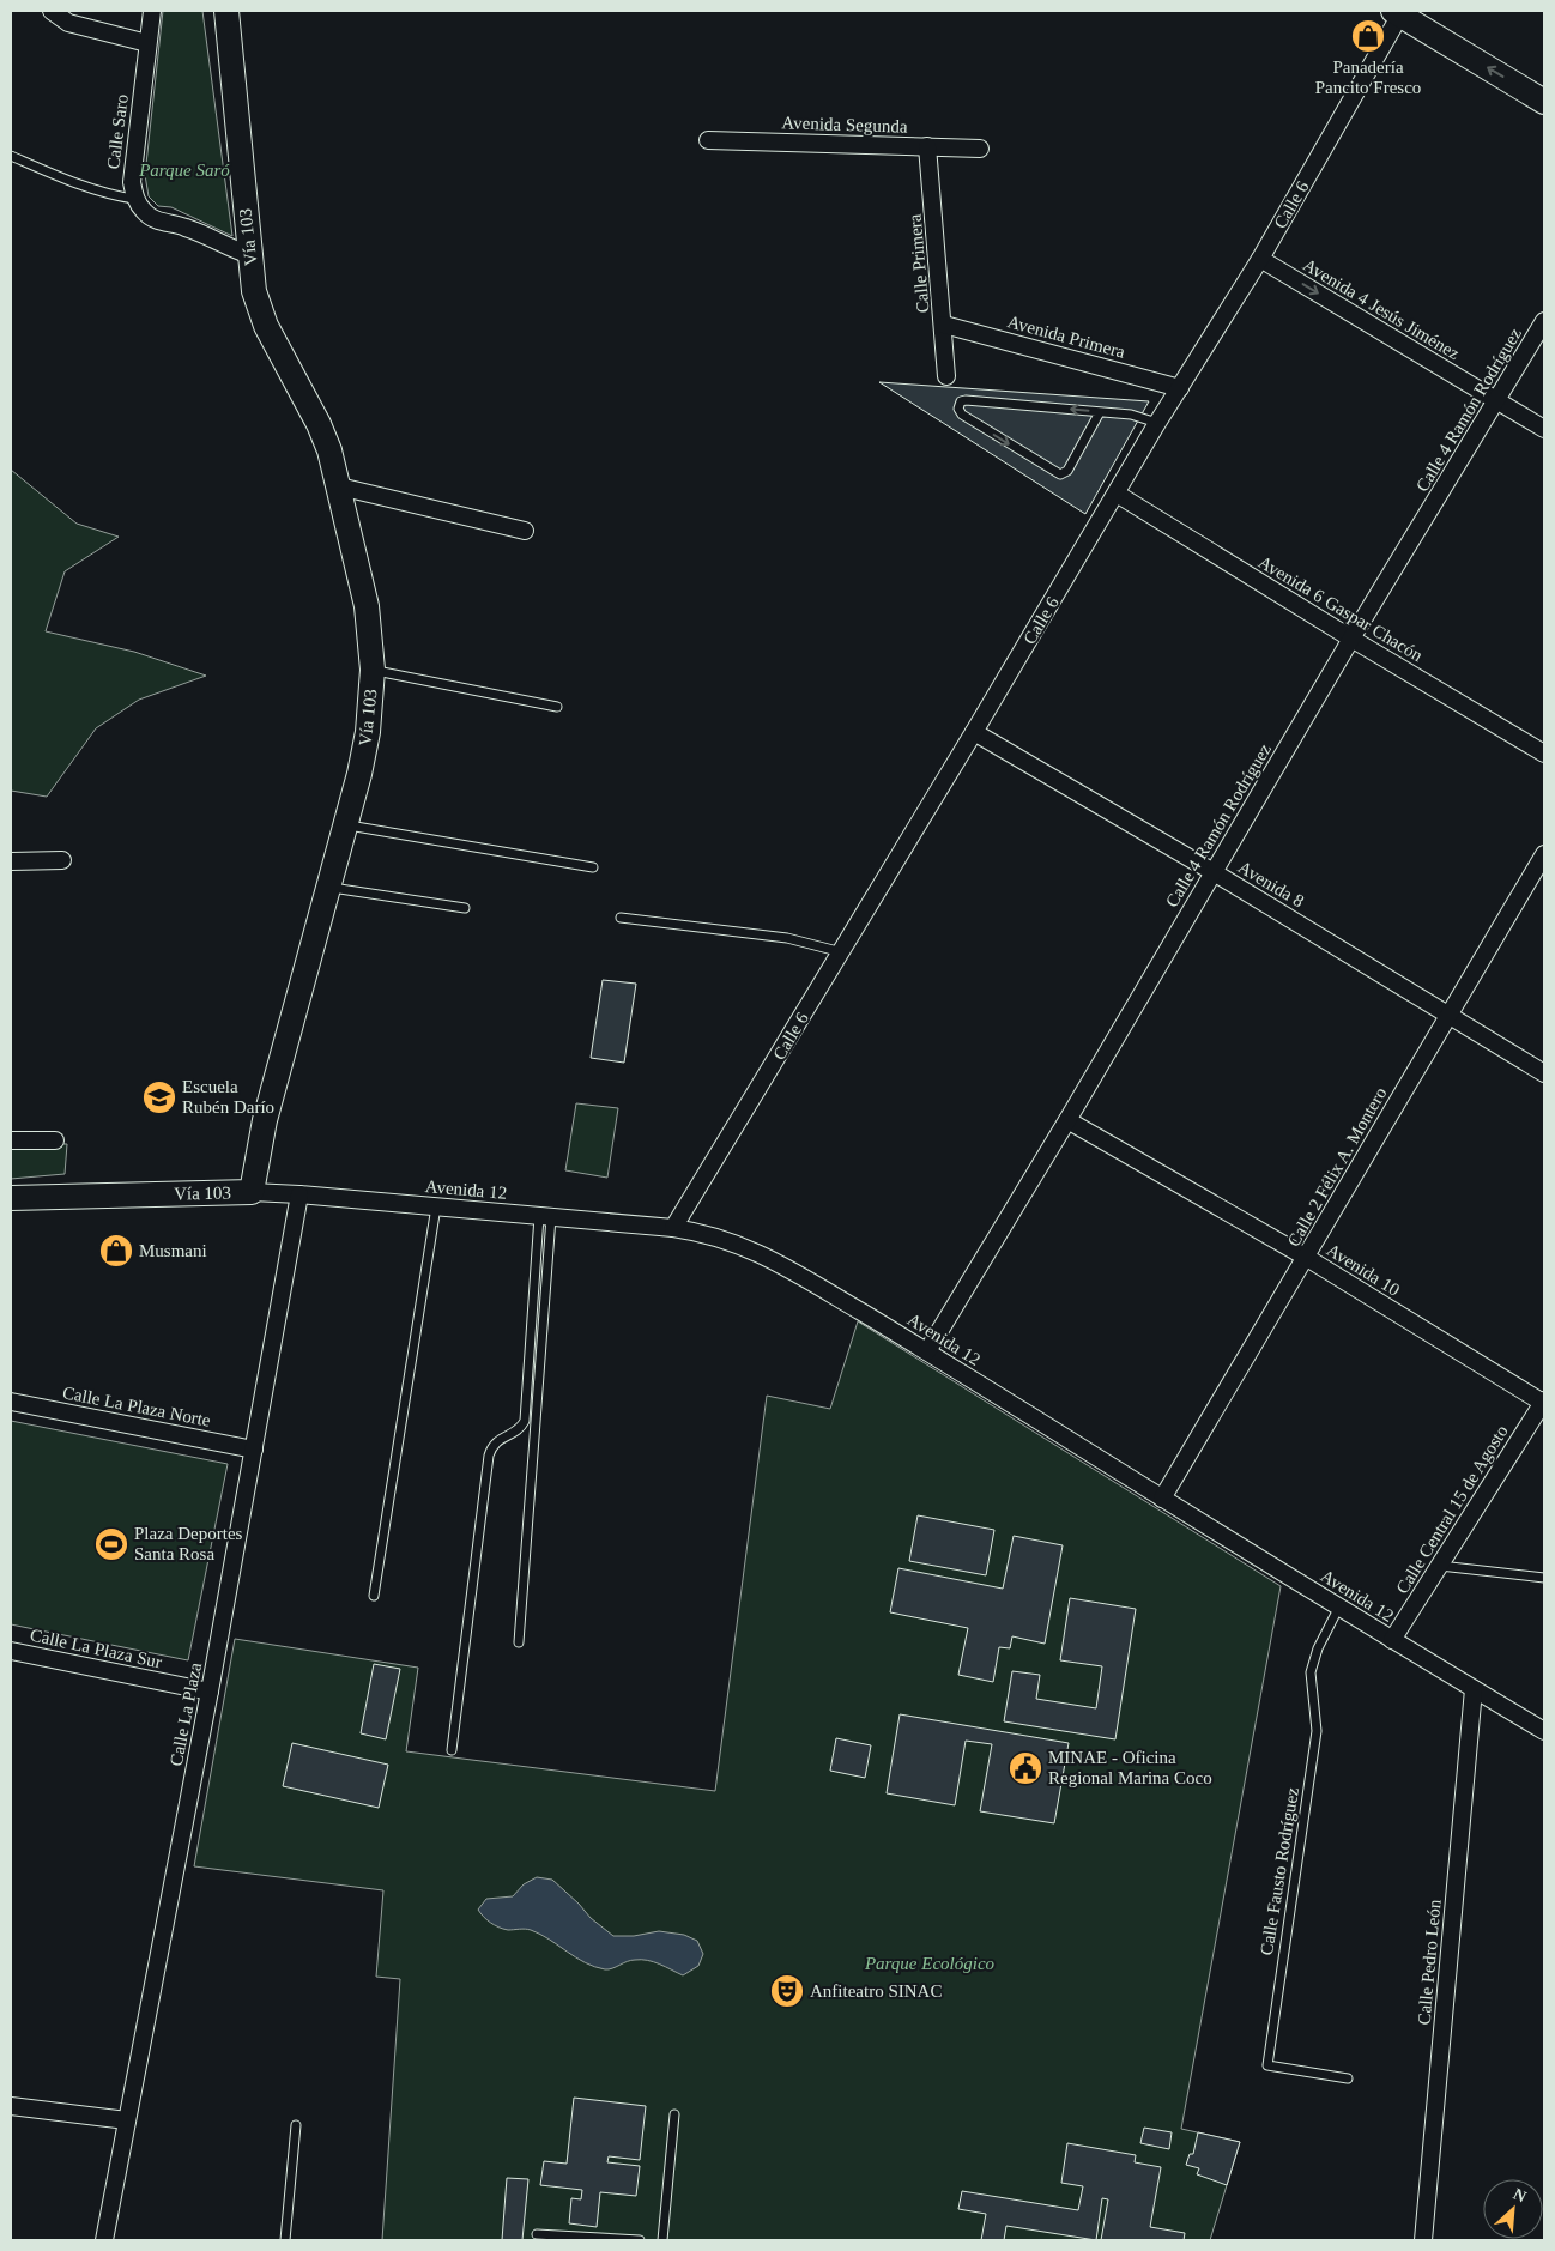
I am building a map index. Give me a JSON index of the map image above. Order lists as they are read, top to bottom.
{
  "streets": {
    "main road": ["Vía 103"],
    "street": [
      "Avenida Segunda",
      "Calle Saro",
      "Calle 6",
      "Calle Primera",
      "Avenida 4 Jesús Jiménez",
      "Avenida Primera",
      "Calle 4 Ramón Rodríguez",
      "Avenida 6 Gaspar Chacón",
      "Avenida 8",
      "Calle 2 Félix A. Montero",
      "Avenida 12",
      "Avenida 10",
      "Calle La Plaza Norte",
      "Calle Central 15 de Agosto",
      "Calle La Plaza Sur",
      "Calle La Plaza",
      "Calle Pedro León"
    ],
    "lane": ["Calle Fausto Rodríguez"]
  },
  "crossings": [
    ["Avenida Segunda", "Calle Primera"],
    ["Calle 6", "Avenida 4 Jesús Jiménez"],
    ["Calle 6", "Avenida Primera"],
    ["Calle 6", "Avenida 6 Gaspar Chacón"],
    ["Calle 6", "Avenida 8"],
    ["Calle 6", "Avenida 12"],
    ["Vía 103", "Avenida 12"],
    ["Calle Primera", "Avenida Primera"],
    ["Avenida 4 Jesús Jiménez", "Calle 4 Ramón Rodríguez"],
    ["Calle 4 Ramón Rodríguez", "Avenida 6 Gaspar Chacón"],
    ["Calle 4 Ramón Rodríguez", "Avenida 8"],
    ["Calle 4 Ramón Rodríguez", "Avenida 12"],
    ["Calle 4 Ramón Rodríguez", "Avenida 10"],
    ["Avenida 8", "Calle 2 Félix A. Montero"],
    ["Calle 2 Félix A. Montero", "Avenida 12"],
    ["Calle 2 Félix A. Montero", "Avenida 10"],
    ["Avenida 12", "Calle Central 15 de Agosto"],
    ["Avenida 12", "Calle La Plaza"],
    ["Avenida 12", "Calle Fausto Rodríguez"],
    ["Avenida 12", "Calle Pedro León"],
    ["Avenida 10", "Calle Central 15 de Agosto"],
    ["Calle La Plaza Norte", "Calle La Plaza"],
    ["Calle La Plaza Sur", "Calle La Plaza"]
  ],
  "one_way": ["Avenida 4 Jesús Jiménez"],
  "parks": ["Parque Saró", "Parque Ecológico"],
  "places": {
    "shop": ["Panadería Pancito Fresco", "Musmani"],
    "school or university": ["Escuela Rubén Darío"],
    "sports": ["Plaza Deportes Santa Rosa"],
    "public building": ["MINAE - Oficina Regional Marina Coco"],
    "theatre": ["Anfiteatro SINAC"]
  },
  "north": "top right"
}
